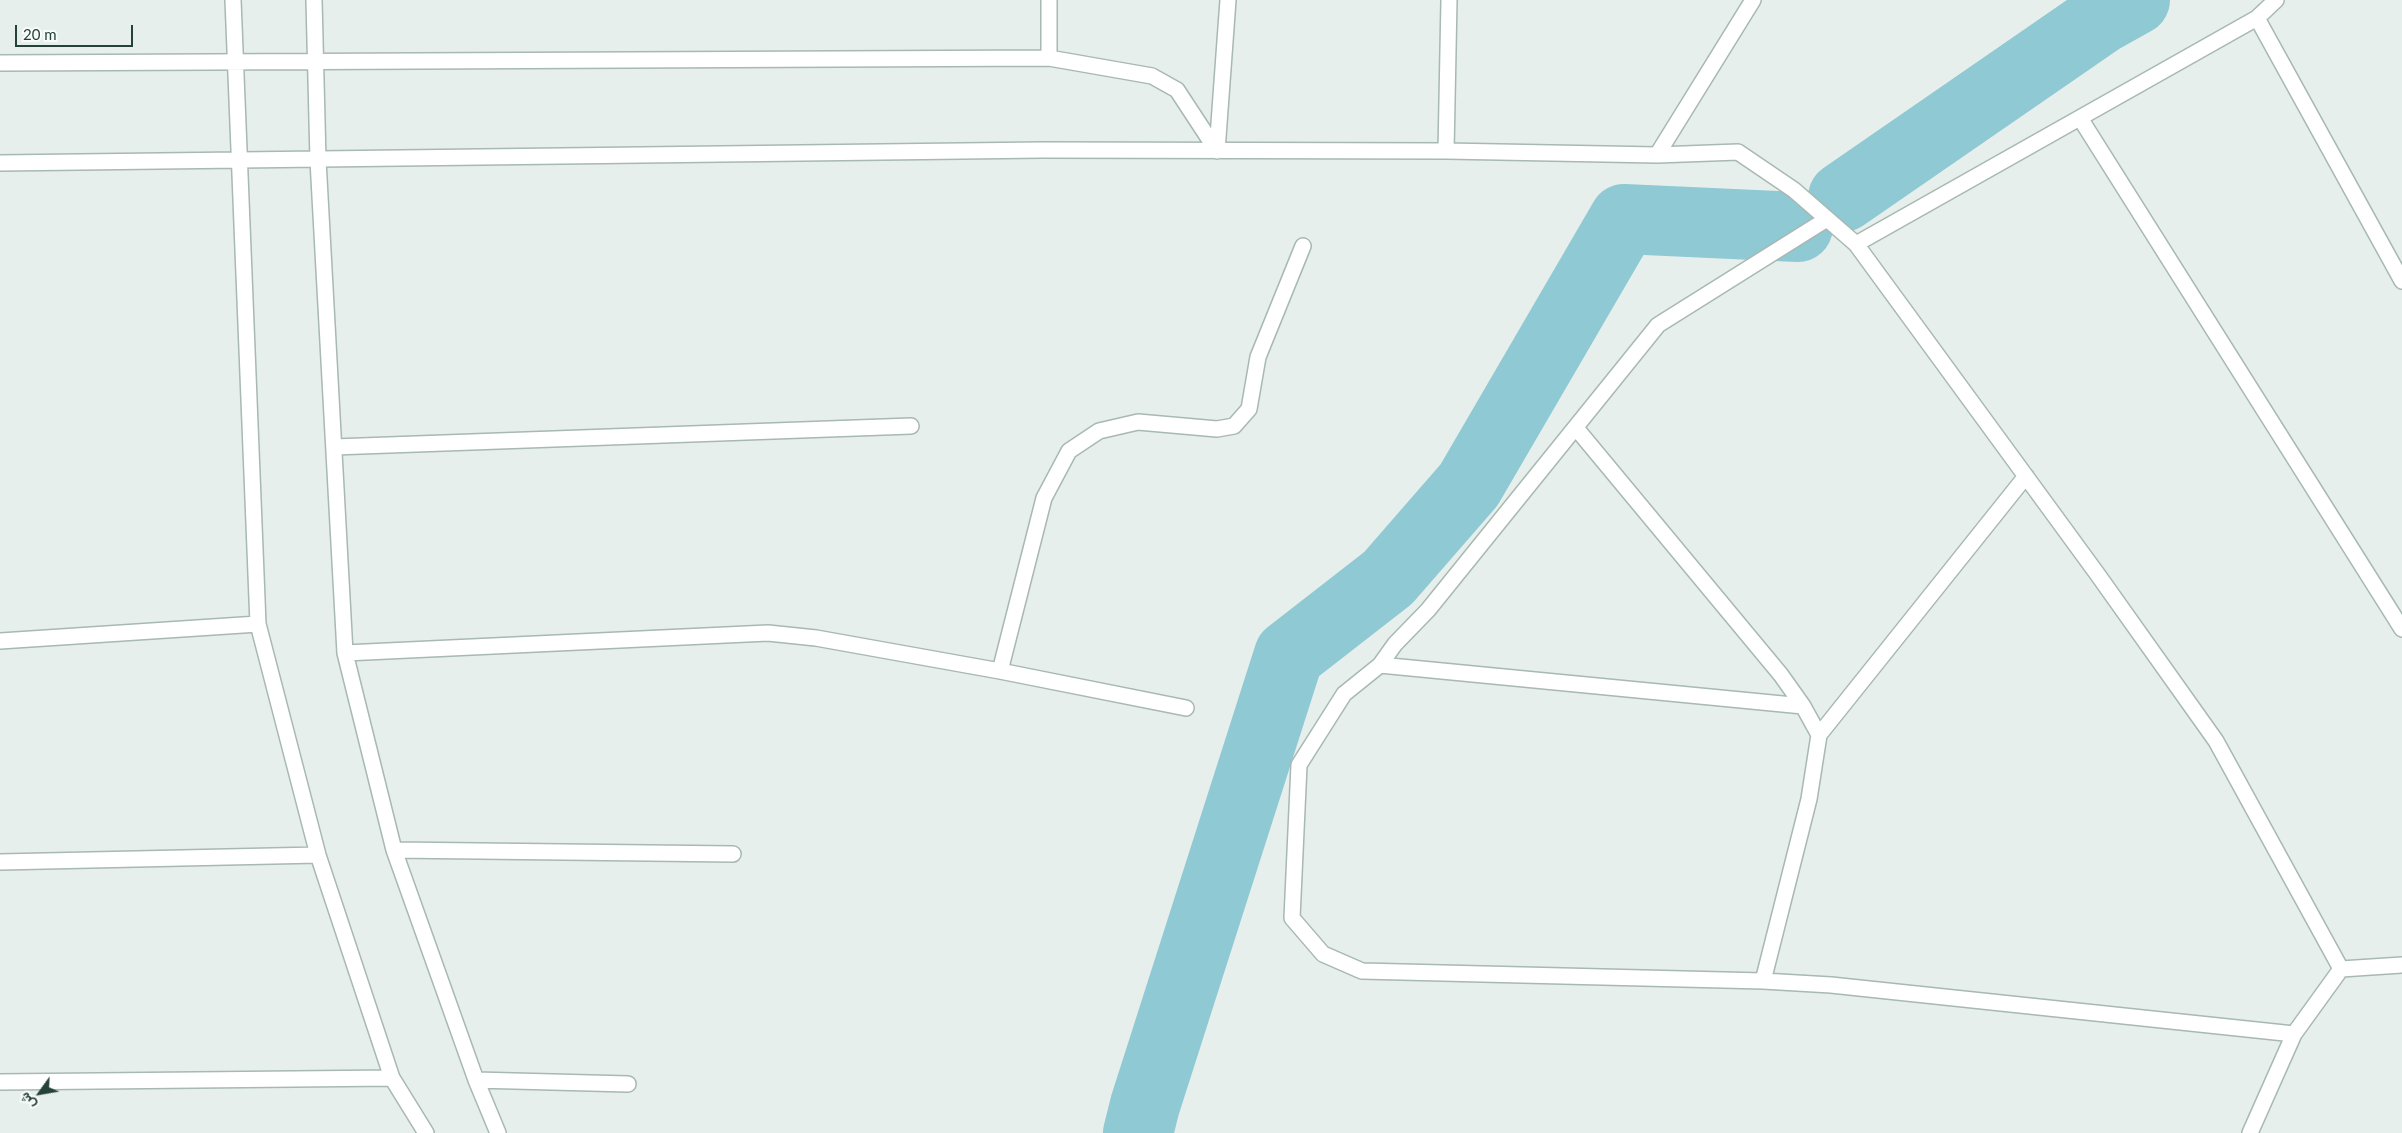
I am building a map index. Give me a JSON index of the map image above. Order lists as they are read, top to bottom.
{
  "scale_bar": "20 m",
  "north": "bottom left"
}
